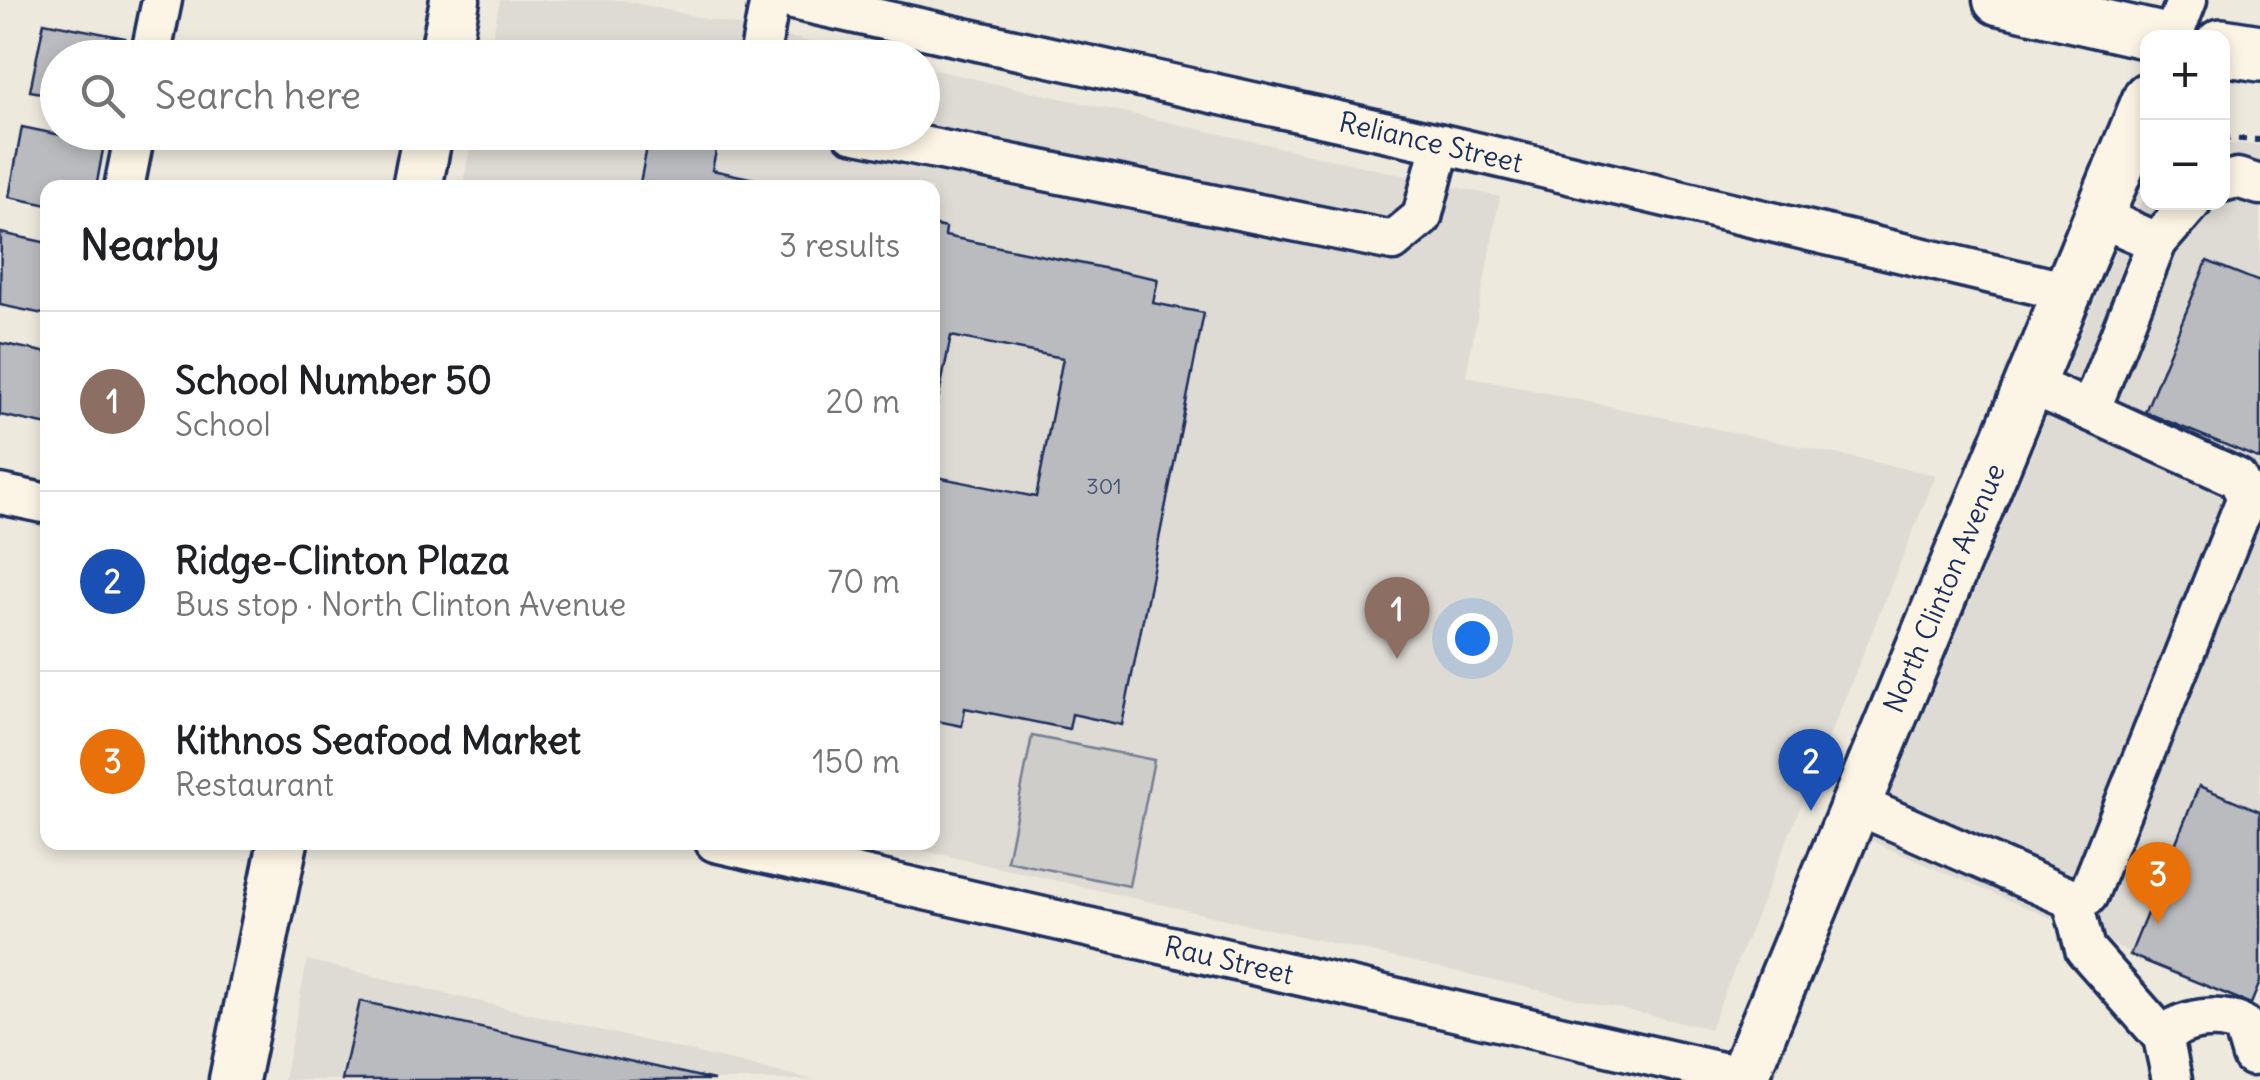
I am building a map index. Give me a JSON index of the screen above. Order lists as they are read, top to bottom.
{
  "streets": {
    "main road": ["North Clinton Avenue"],
    "street": ["Reliance Street", "Rau Street"]
  },
  "crossings": [
    ["Reliance Street", "North Clinton Avenue"],
    ["North Clinton Avenue", "Rau Street"]
  ],
  "house_numbers": ["301"],
  "page": {
    "map_buttons": ["+", "−"],
    "search": "Search here",
    "heading": ["Nearby", "3 results"],
    "list": [
      {
        "mark": "1",
        "name": "School Number 50",
        "note": "School",
        "value": "20 m"
      },
      {
        "mark": "2",
        "name": "Ridge-Clinton Plaza",
        "note": "Bus stop · North Clinton Avenue",
        "value": "70 m"
      },
      {
        "mark": "3",
        "name": "Kithnos Seafood Market",
        "note": "Restaurant",
        "value": "150 m"
      }
    ],
    "pins": ["1", "2", "3"]
  }
}
